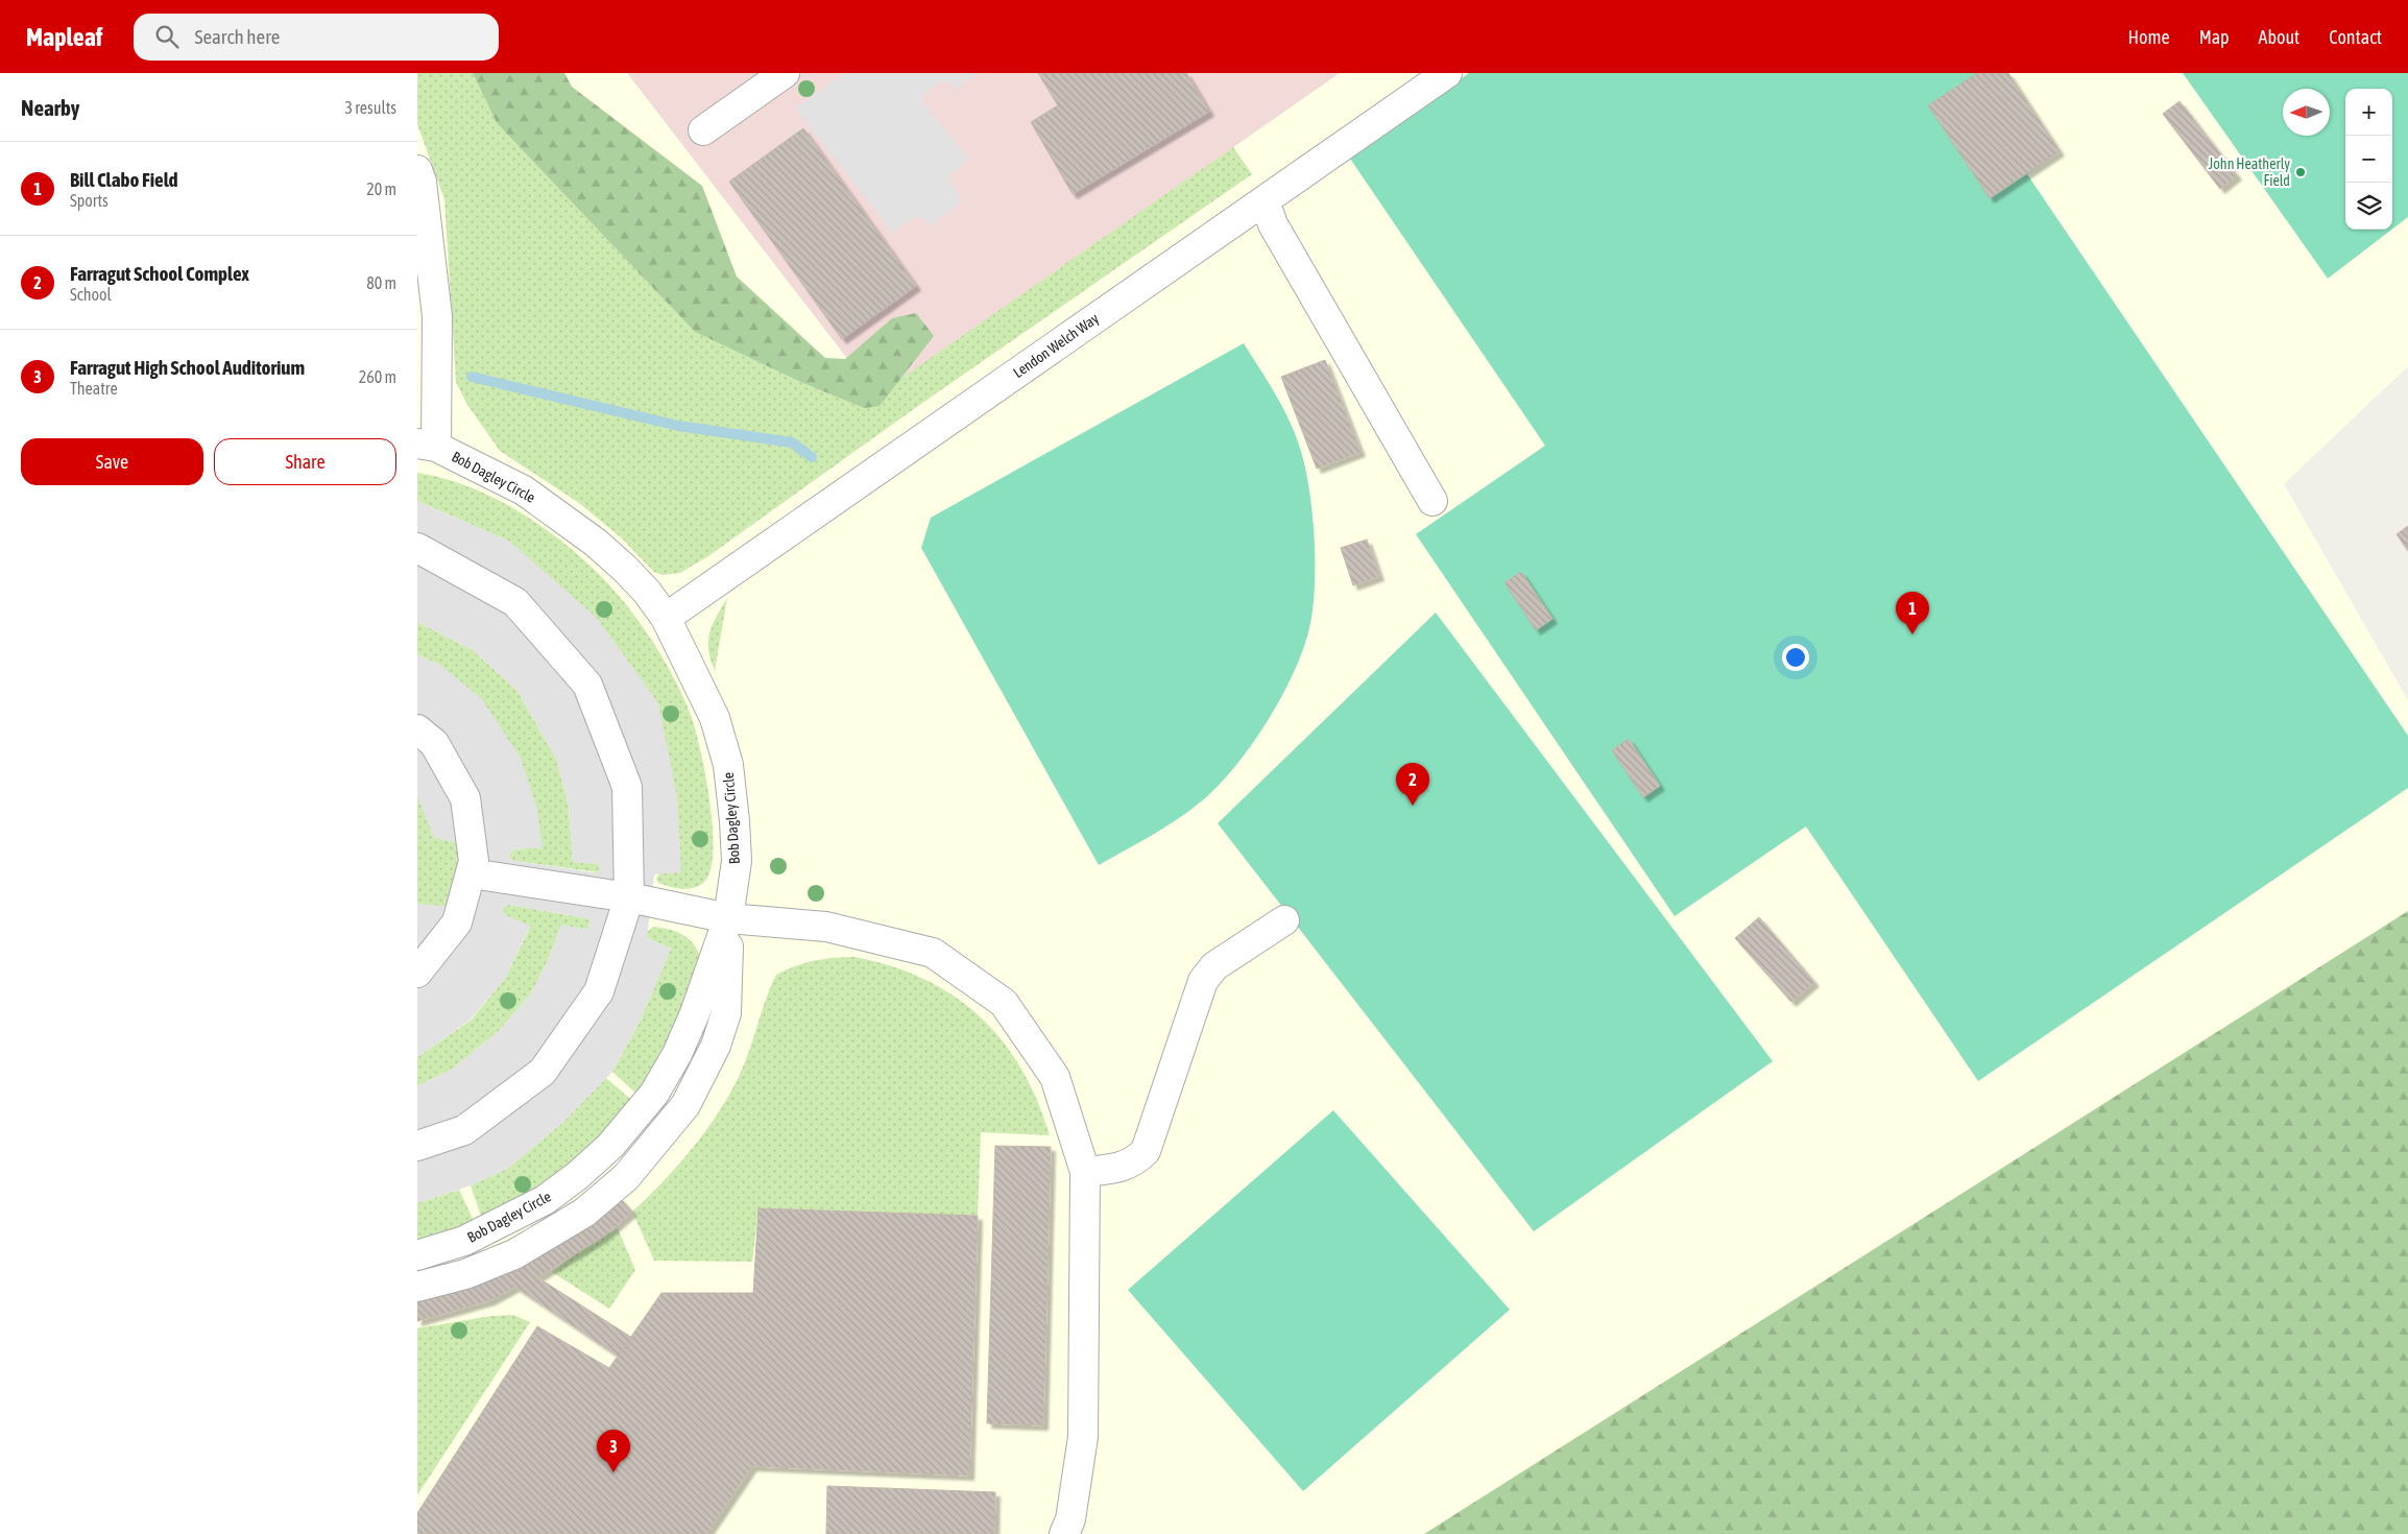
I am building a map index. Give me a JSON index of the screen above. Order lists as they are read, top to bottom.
{
  "streets": {
    "street": ["Lendon Welch Way", "Bob Dagley Circle"]
  },
  "crossings": [
    ["Lendon Welch Way", "Bob Dagley Circle"]
  ],
  "places": ["John Heatherly Field"],
  "north": "left",
  "page": {
    "header": "Mapleaf",
    "search": "Search here",
    "nav": [
      "Home",
      "Map",
      "About",
      "Contact"
    ],
    "heading": ["Nearby", "3 results"],
    "map_buttons": ["+", "−"],
    "list": [
      {
        "mark": "1",
        "name": "Bill Clabo Field",
        "note": "Sports",
        "value": "20 m"
      },
      {
        "mark": "2",
        "name": "Farragut School Complex",
        "note": "School",
        "value": "80 m"
      },
      {
        "mark": "3",
        "name": "Farragut High School Auditorium",
        "note": "Theatre",
        "value": "260 m"
      }
    ],
    "buttons": ["Save", "Share"],
    "pins": ["1", "2", "3"]
  }
}
